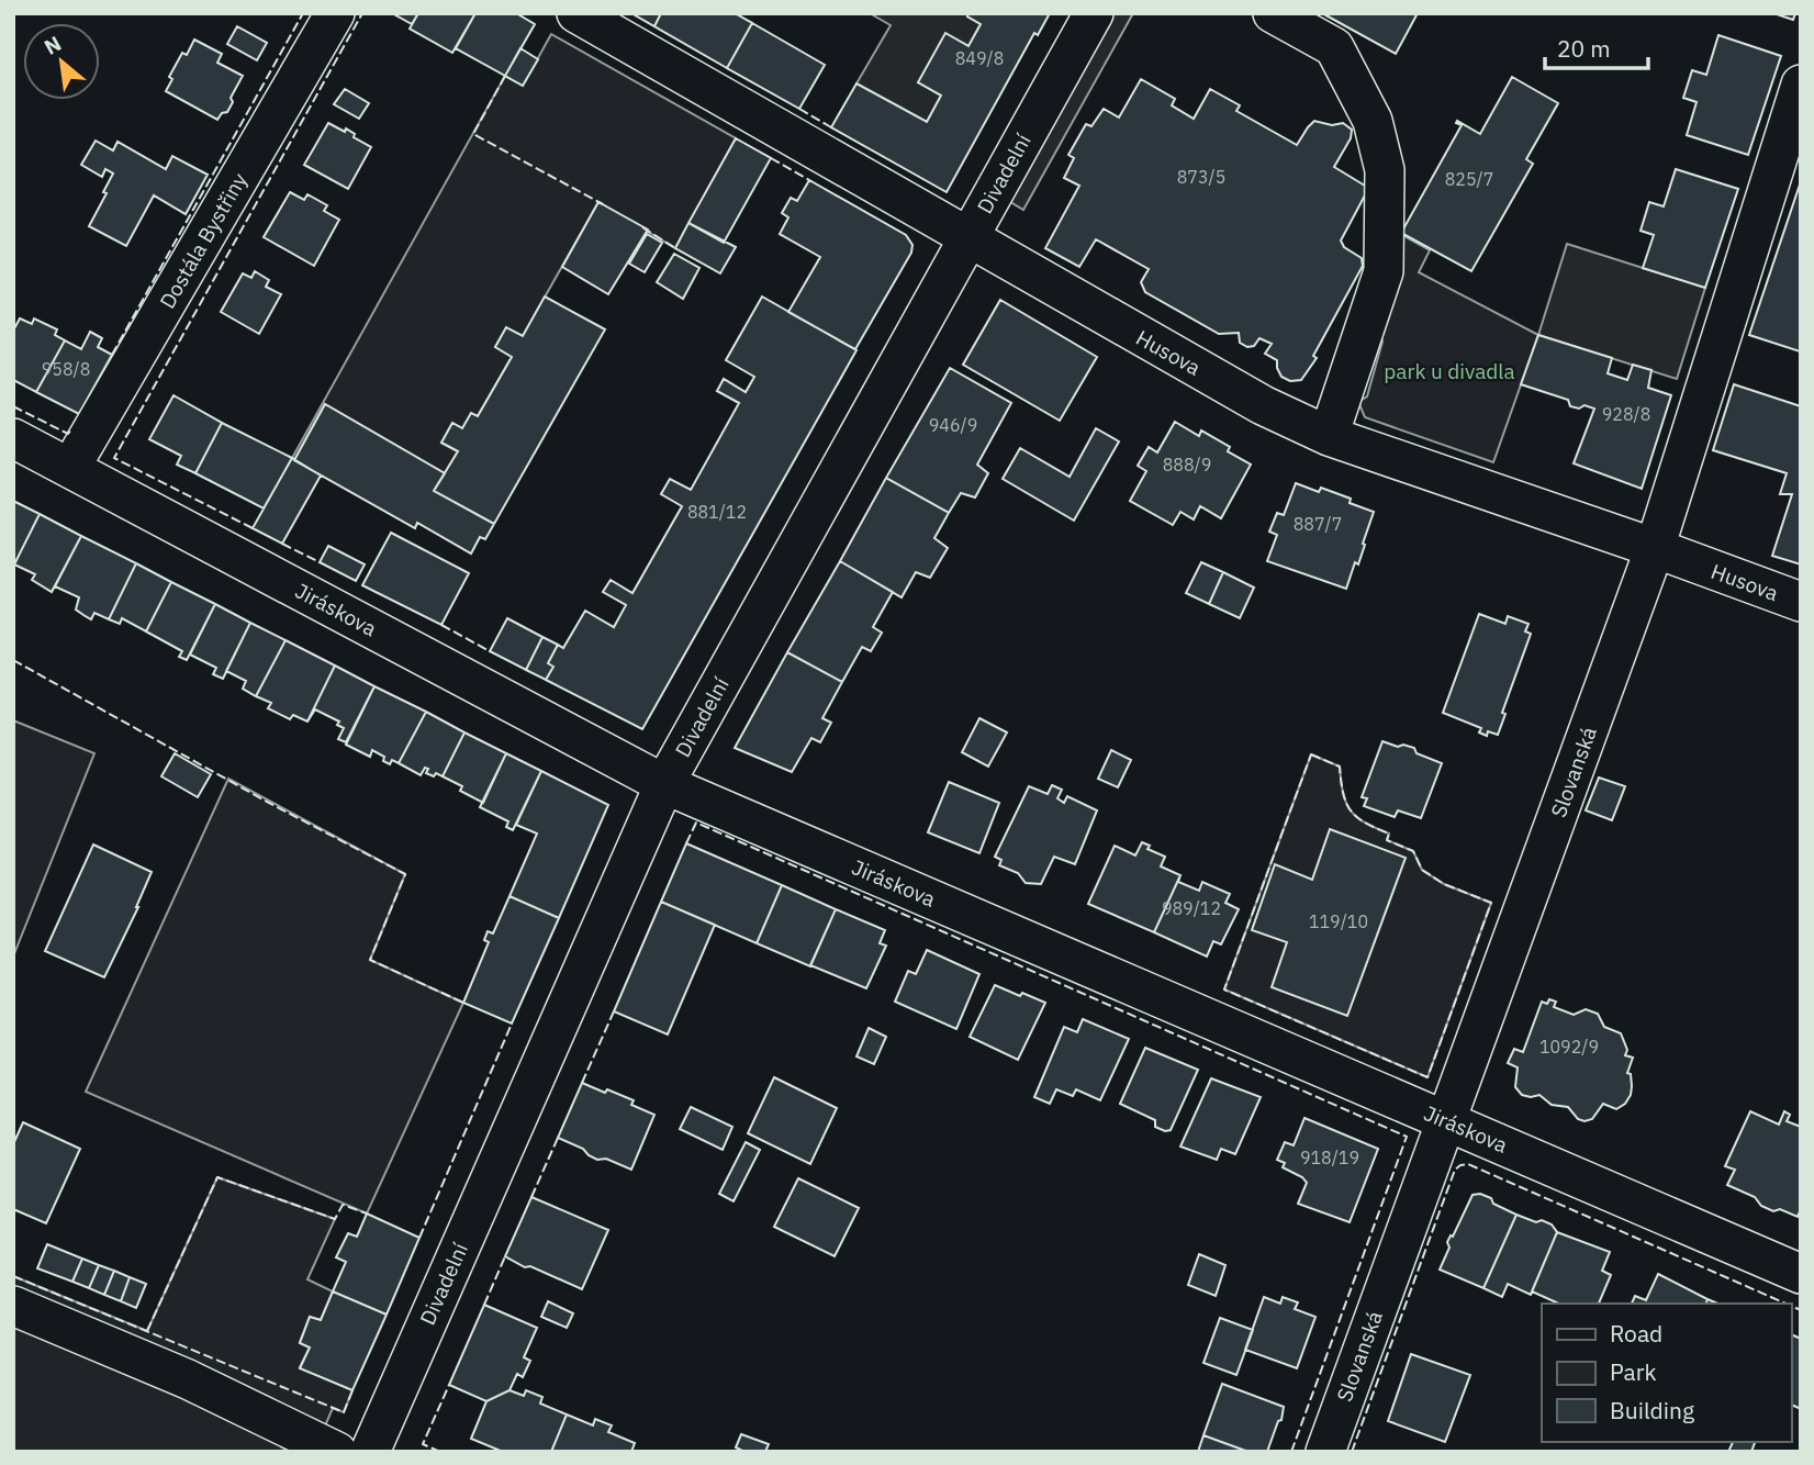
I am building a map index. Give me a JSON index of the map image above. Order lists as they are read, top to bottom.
{
  "streets": {
    "street": [
      "Divadelní",
      "Dostála Bystřiny",
      "Husova",
      "Jiráskova",
      "Slovanská"
    ]
  },
  "crossings": [
    ["Divadelní", "Husova"],
    ["Divadelní", "Jiráskova"],
    ["Dostála Bystřiny", "Jiráskova"],
    ["Husova", "Slovanská"],
    ["Jiráskova", "Slovanská"]
  ],
  "parks": ["park u divadla"],
  "house_numbers": [
    "849/8",
    "873/5",
    "825/7",
    "958/8",
    "928/8",
    "946/9",
    "888/9",
    "881/12",
    "887/7",
    "989/12",
    "119/10",
    "1092/9",
    "918/19"
  ],
  "legend": ["Road", "Park", "Building"],
  "scale_bar": "20 m",
  "north": "top left"
}
